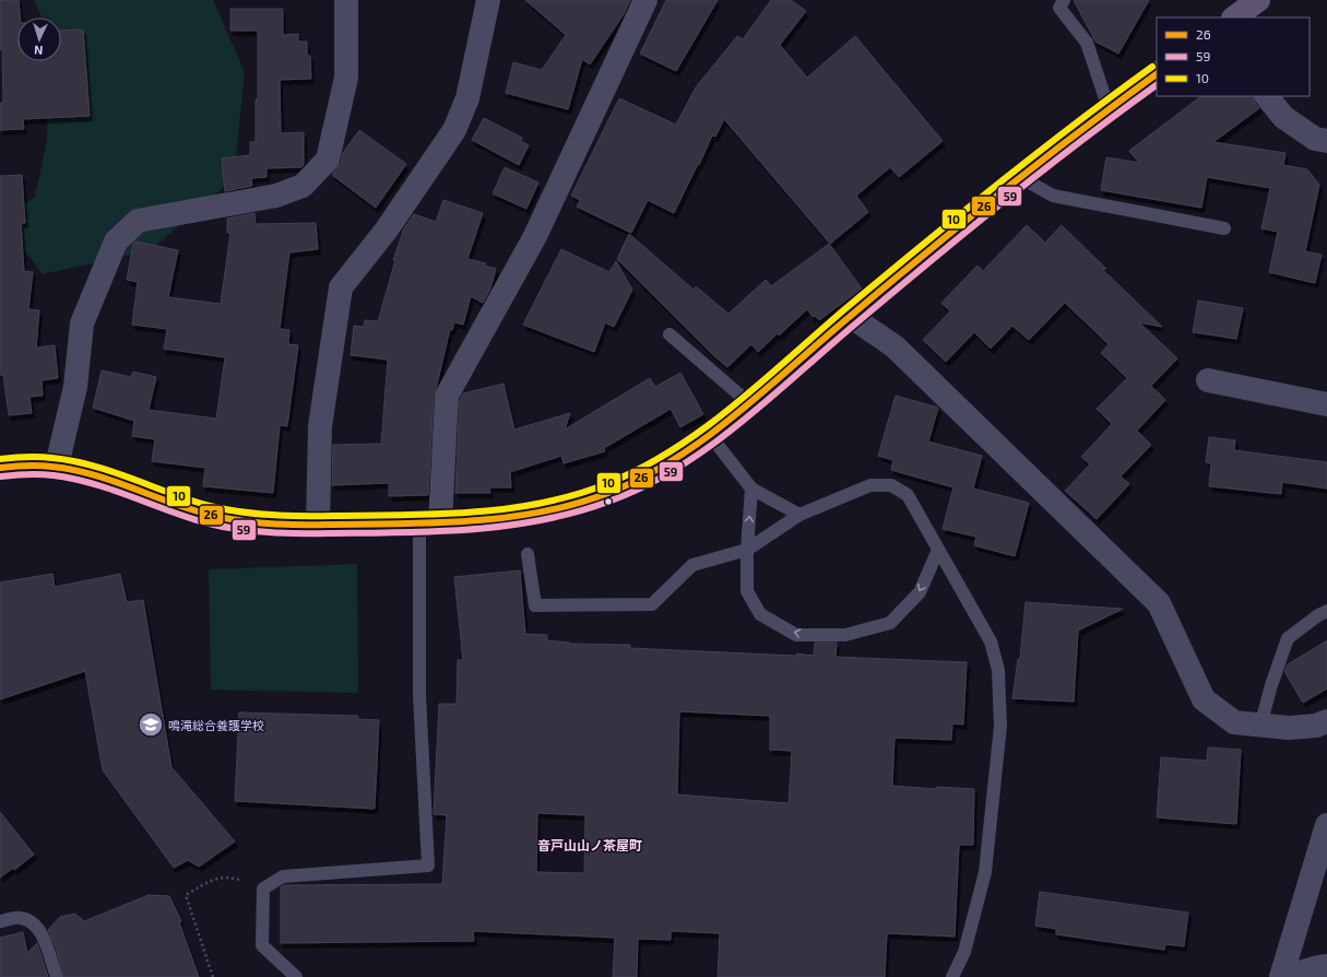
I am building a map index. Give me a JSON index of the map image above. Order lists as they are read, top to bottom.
{
  "districts": ["音戸山山ノ茶屋町"],
  "places": {
    "school or university": ["鳴滝総合養護学校"]
  },
  "lines": ["transit line 10", "transit line 26", "transit line 59"],
  "legend": ["26", "59", "10"],
  "north": "bottom"
}
